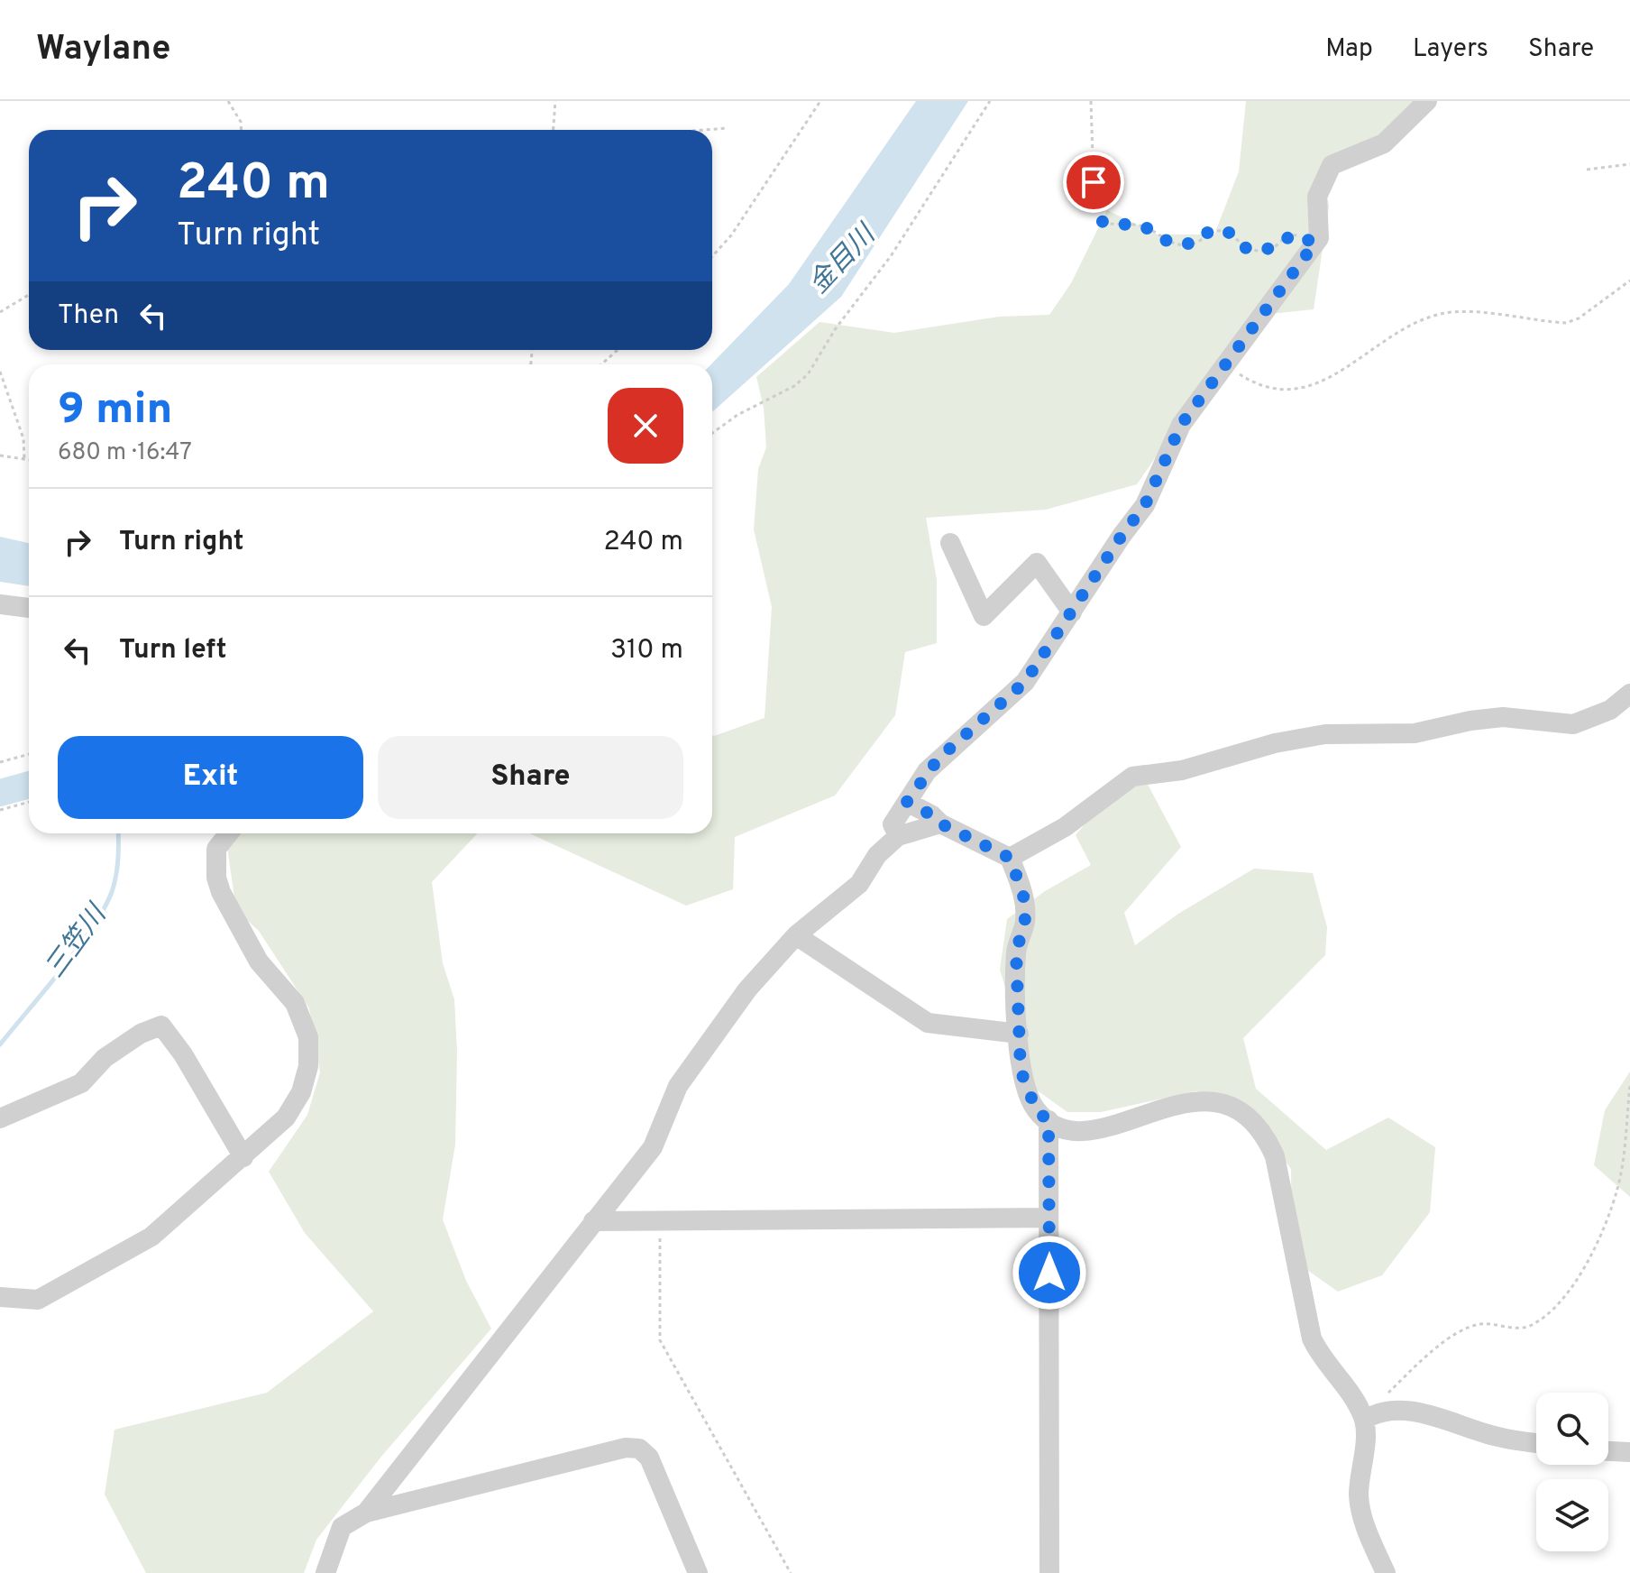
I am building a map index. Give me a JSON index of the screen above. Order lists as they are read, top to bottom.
{
  "water": ["金目川", "三笠川"],
  "page": {
    "header": "Waylane",
    "nav": ["Map", "Layers", "Share"],
    "turn": ["240 m", "Turn right"],
    "then": "Then",
    "heading": ["9 min", "680 m · 16:47"],
    "list": [
      {
        "name": "Turn right",
        "value": "240 m"
      },
      {
        "name": "Turn left",
        "value": "310 m"
      }
    ],
    "buttons": ["Exit", "Share"]
  }
}
